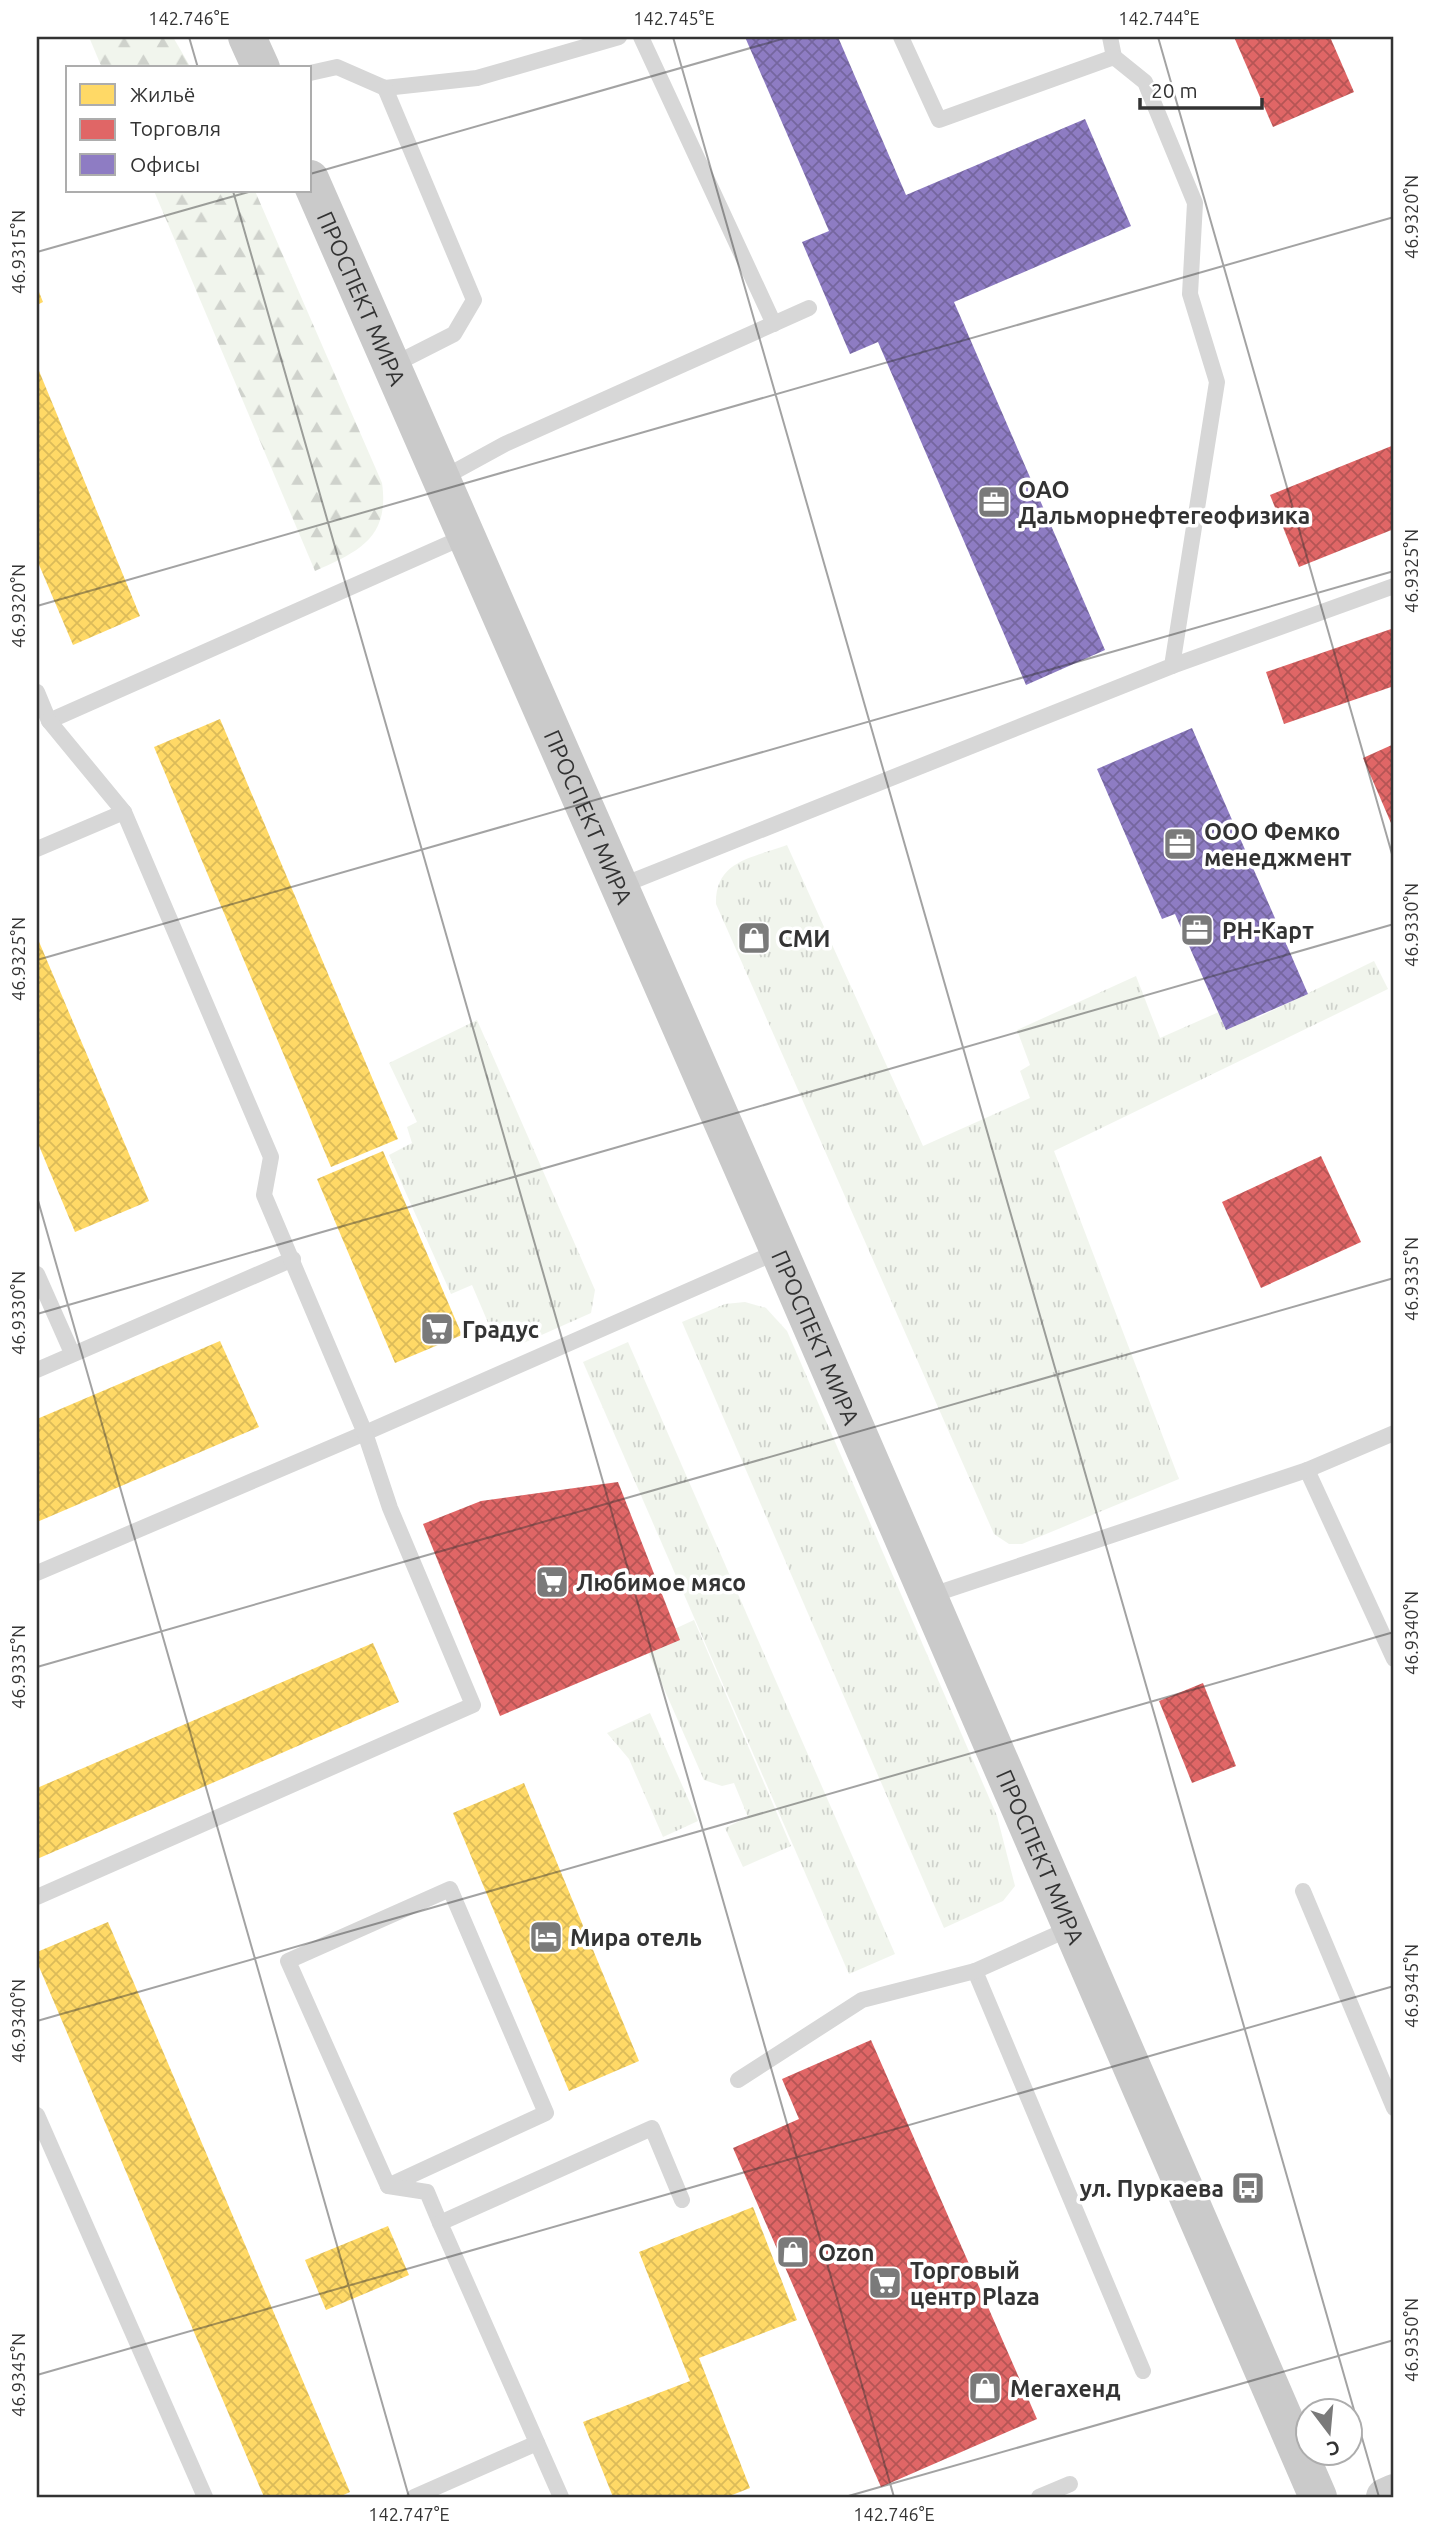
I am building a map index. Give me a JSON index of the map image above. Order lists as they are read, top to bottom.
{
  "streets": {
    "main road": ["ПРОСПЕКТ МИРА"]
  },
  "places": {
    "office": ["ОАО Дальморнефтегеофизика", "ООО Фемко менеджмент", "РН-Карт"],
    "shop": ["СМИ", "Ozon", "Мегахенд"],
    "supermarket": ["Градус", "Любимое мясо", "Торговый центр Plaza"],
    "hotel": ["Мира отель"],
    "bus stop": ["ул. Пуркаева"]
  },
  "legend": ["Жильё", "Торговля", "Офисы"],
  "scale_bar": "20 m",
  "north": "bottom",
  "coordinates": [
    "142.746°E",
    "142.745°E",
    "142.744°E",
    "46.9320°N",
    "46.9315°N",
    "46.9325°N",
    "46.9330°N",
    "46.9335°N",
    "46.9340°N",
    "46.9345°N",
    "46.9350°N",
    "142.747°E"
  ]
}
